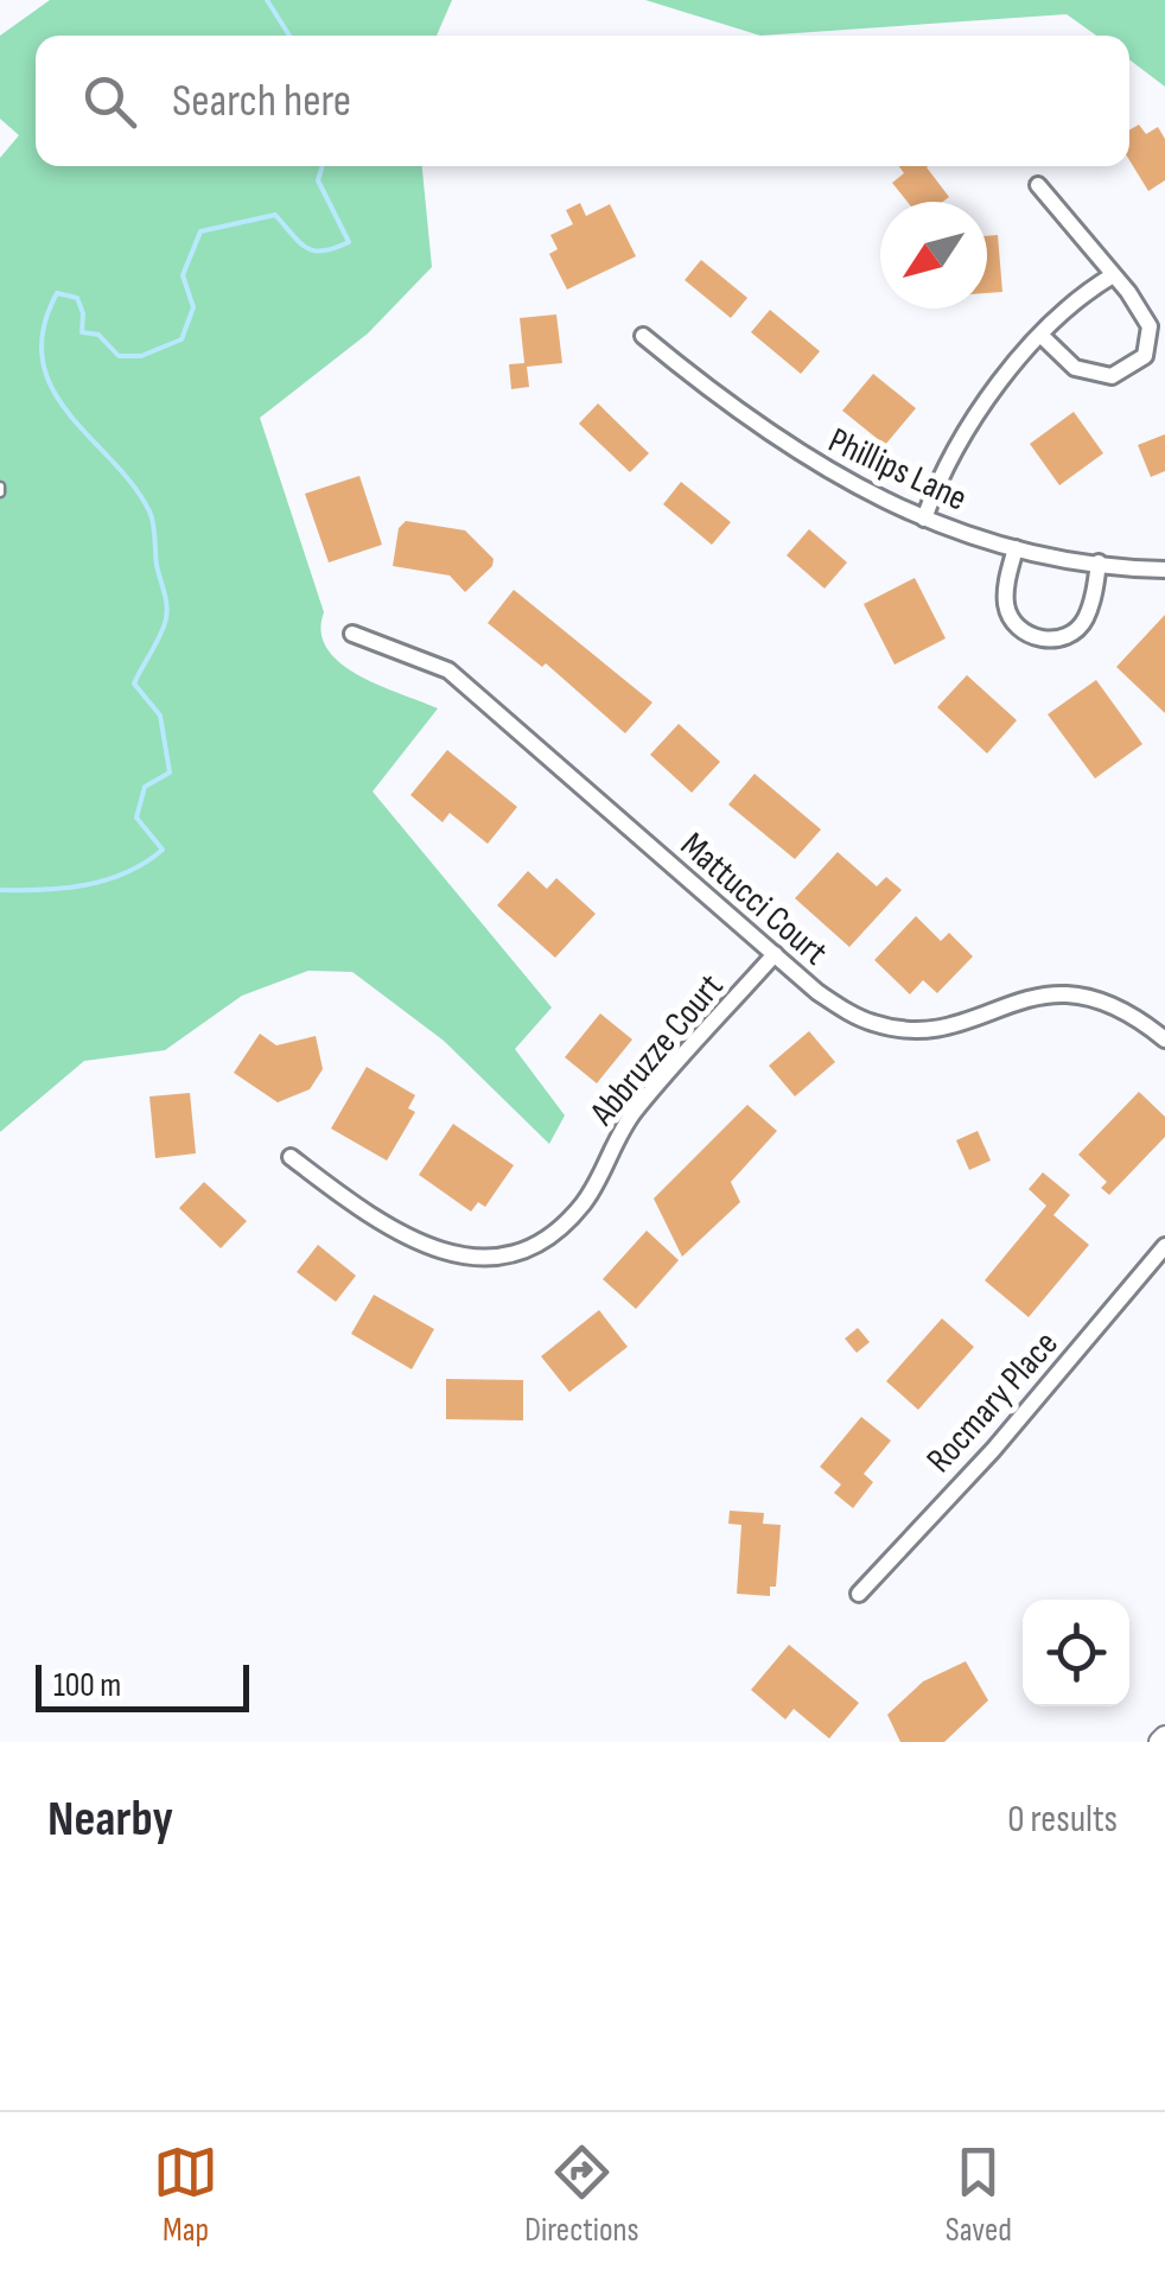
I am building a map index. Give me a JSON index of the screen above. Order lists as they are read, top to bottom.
{
  "streets": {
    "street": [
      "Phillips Lane",
      "Mattucci Court",
      "Abbruzze Court",
      "Rocmary Place"
    ]
  },
  "crossings": [
    ["Mattucci Court", "Abbruzze Court"]
  ],
  "scale_bar": "100 m",
  "north": "bottom left",
  "page": {
    "search": "Search here",
    "scale": "100 m",
    "heading": ["Nearby", "0 results"],
    "nav": ["Map", "Directions", "Saved"]
  }
}
